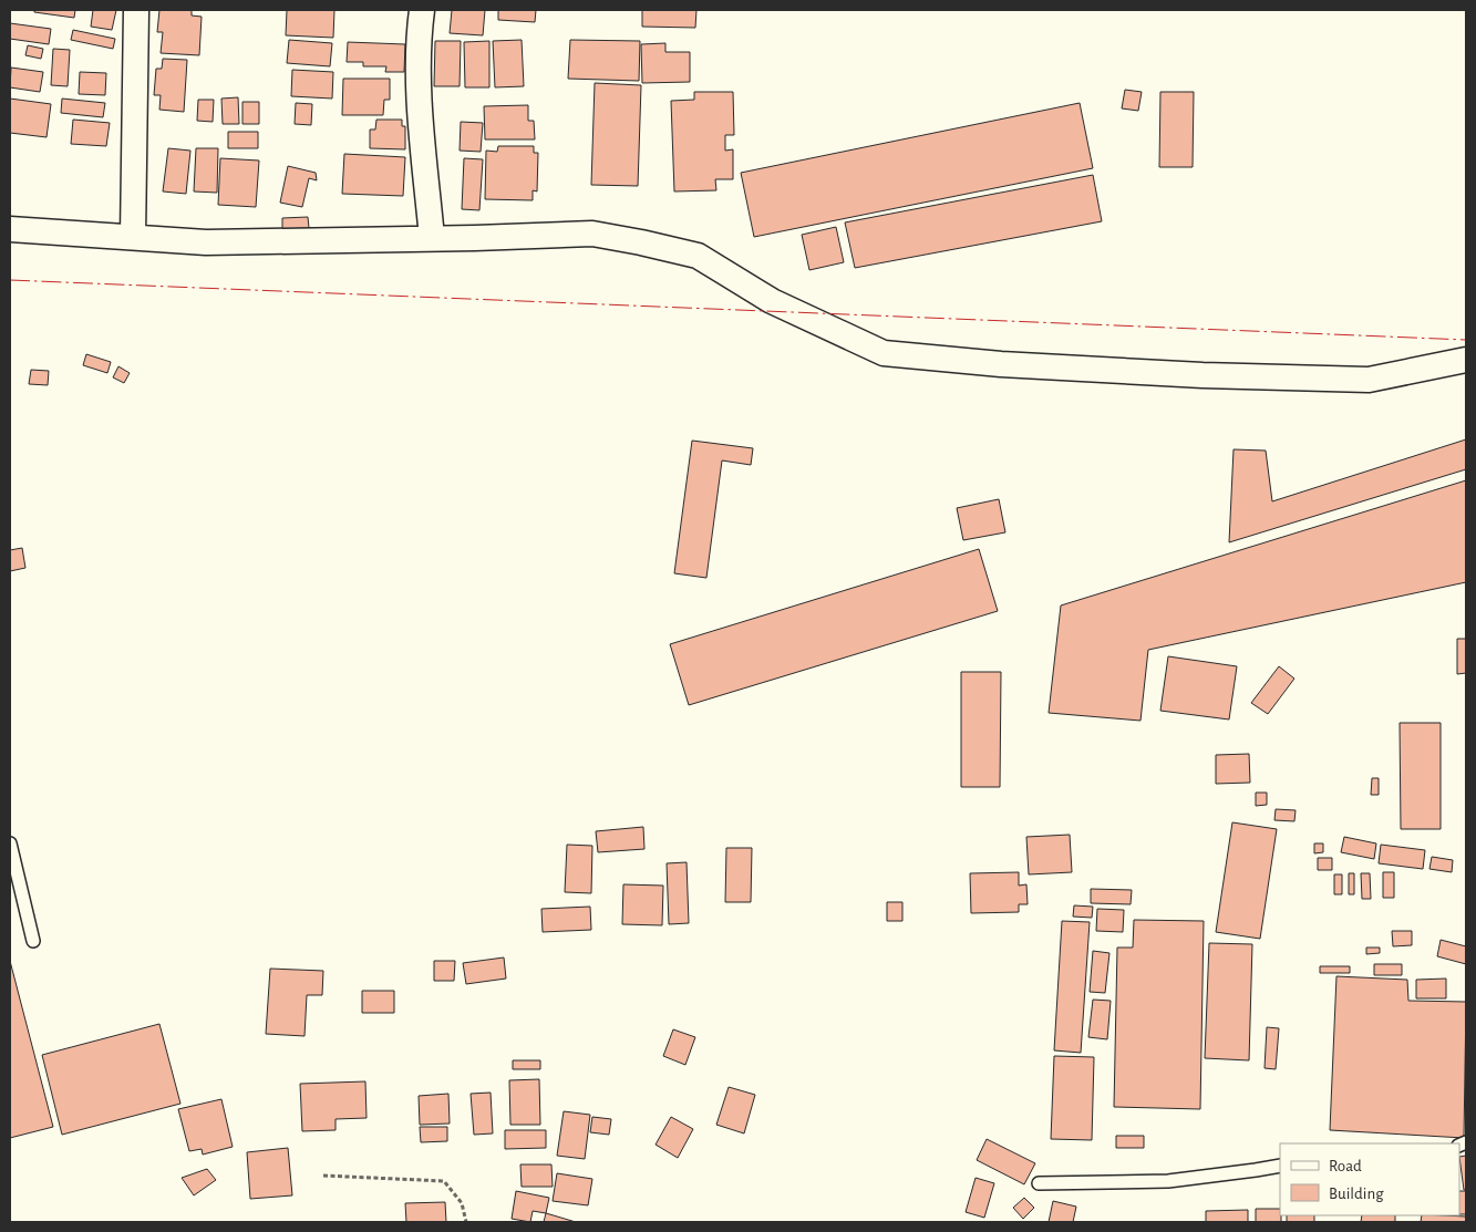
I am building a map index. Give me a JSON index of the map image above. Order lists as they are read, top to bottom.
{
  "legend": ["Road", "Building"]
}
